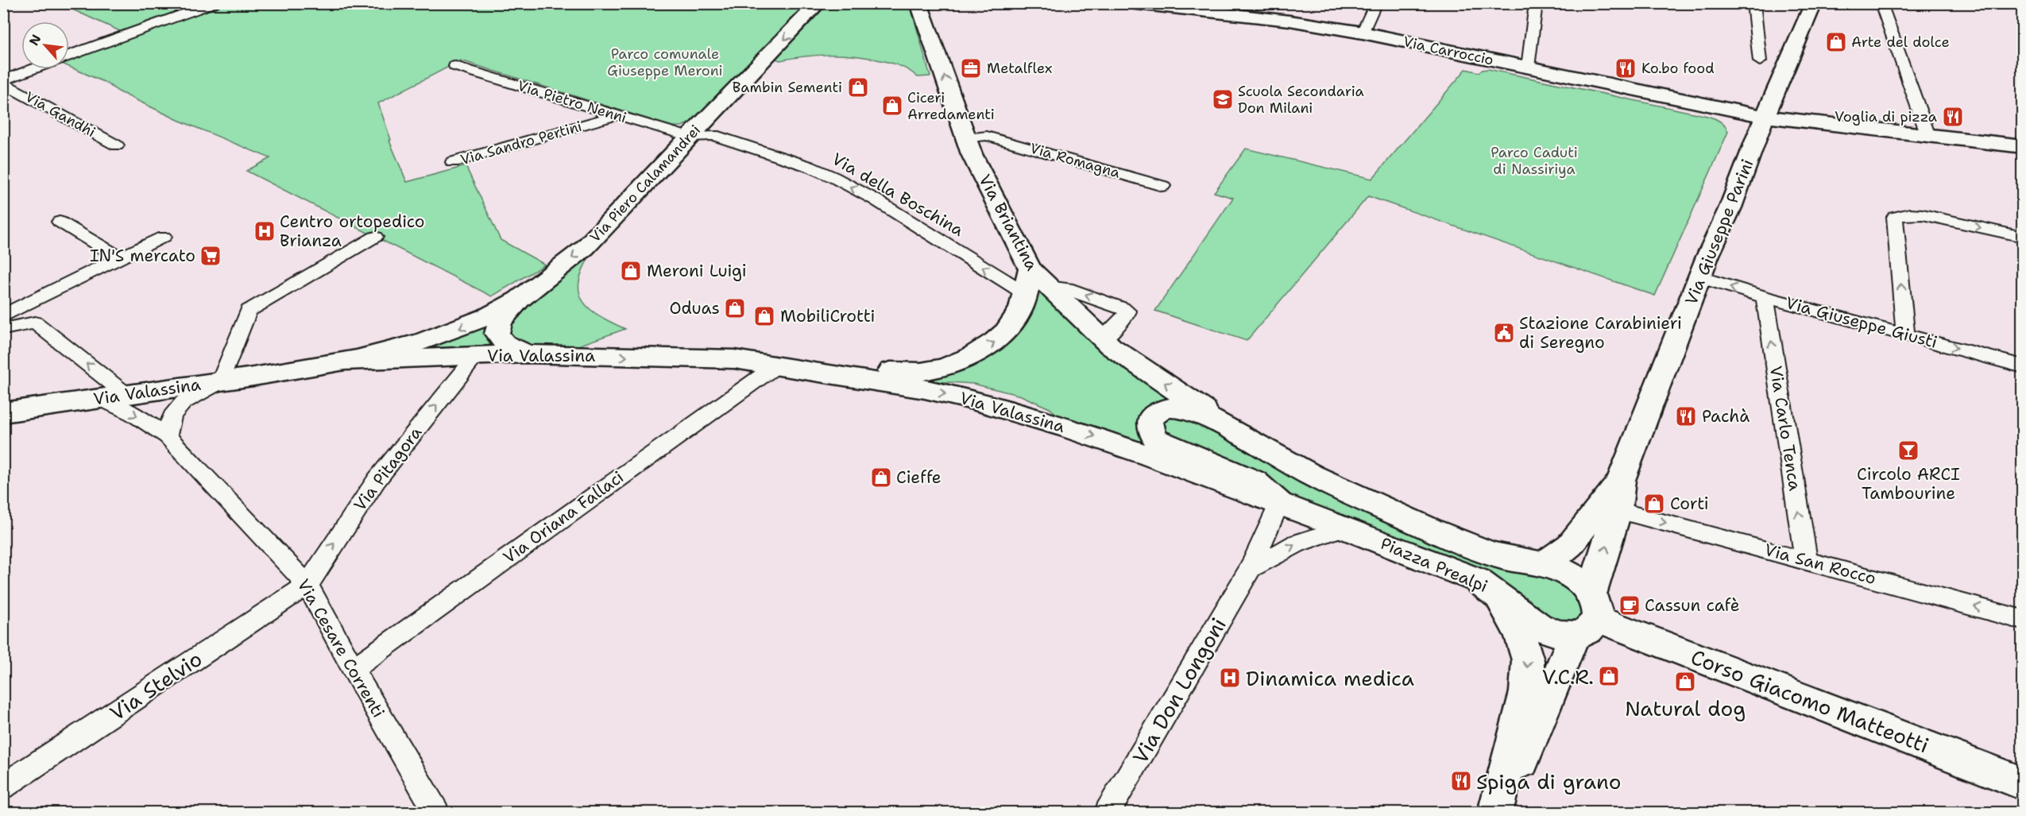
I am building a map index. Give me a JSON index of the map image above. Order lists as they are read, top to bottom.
{
  "streets": {
    "main road": [
      "Via Carroccio",
      "Via Piero Calamandrei",
      "Via Briantina",
      "Via Giuseppe Parini",
      "Via Valassina",
      "Piazza Prealpi",
      "Corso Giacomo Matteotti"
    ],
    "street": [
      "Via Pietro Nenni",
      "Via Gandhi",
      "Via Sandro Pertini",
      "Via Romagna",
      "Via della Boschina",
      "Via Giuseppe Giusti",
      "Via Carlo Tenca",
      "Via Pitagora",
      "Via Oriana Fallaci",
      "Via San Rocco",
      "Via Cesare Correnti",
      "Via Stelvio",
      "Via Don Longoni"
    ]
  },
  "crossings": [
    ["Via Carroccio", "Via Giuseppe Parini"],
    ["Via Pietro Nenni", "Via Sandro Pertini"],
    ["Via Pietro Nenni", "Via Piero Calamandrei"],
    ["Via Pietro Nenni", "Via della Boschina"],
    ["Via Romagna", "Via Briantina"],
    ["Via Piero Calamandrei", "Via della Boschina"],
    ["Via Piero Calamandrei", "Via Valassina"],
    ["Via della Boschina", "Via Briantina"],
    ["Via della Boschina", "Via Valassina"],
    ["Via Briantina", "Via Valassina"],
    ["Via Briantina", "Piazza Prealpi"],
    ["Via Giuseppe Parini", "Via Giuseppe Giusti"],
    ["Via Giuseppe Parini", "Via San Rocco"],
    ["Via Giuseppe Parini", "Piazza Prealpi"],
    ["Via Giuseppe Parini", "Corso Giacomo Matteotti"],
    ["Via Giuseppe Giusti", "Via Carlo Tenca"],
    ["Via Valassina", "Via Pitagora"],
    ["Via Valassina", "Via Oriana Fallaci"],
    ["Via Valassina", "Piazza Prealpi"],
    ["Via Valassina", "Via Cesare Correnti"],
    ["Via Valassina", "Via Don Longoni"],
    ["Via Carlo Tenca", "Via San Rocco"],
    ["Via Pitagora", "Via Cesare Correnti"],
    ["Via Pitagora", "Via Stelvio"],
    ["Via Oriana Fallaci", "Via Cesare Correnti"],
    ["Piazza Prealpi", "Via Don Longoni"],
    ["Piazza Prealpi", "Corso Giacomo Matteotti"],
    ["Via Cesare Correnti", "Via Stelvio"]
  ],
  "one_way": [
    "Via Piero Calamandrei",
    "Via della Boschina",
    "Via Briantina",
    "Via Carlo Tenca",
    "Via Pitagora"
  ],
  "parks": ["Parco comunale Giuseppe Meroni", "Parco Caduti di Nassiriya"],
  "places": {
    "shop": [
      "Arte del dolce",
      "Bambin Sementi",
      "Ciceri Arredamenti",
      "Meroni Luigi",
      "Oduas",
      "MobiliCrotti",
      "Cieffe",
      "Corti",
      "V.C.R.",
      "Natural dog"
    ],
    "office": ["Metalflex"],
    "restaurant": [
      "Ko.bo food",
      "Voglia di pizza",
      "Pachà",
      "Spiga di grano"
    ],
    "school or university": ["Scuola Secondaria Don Milani"],
    "hospital": ["Centro ortopedico Brianza", "Dinamica medica"],
    "supermarket": ["IN'S mercato"],
    "public building": ["Stazione Carabinieri di Seregno"],
    "bar": ["Circolo ARCI Tambourine"],
    "cafe": ["Cassun cafè"]
  },
  "north": "top left"
}
